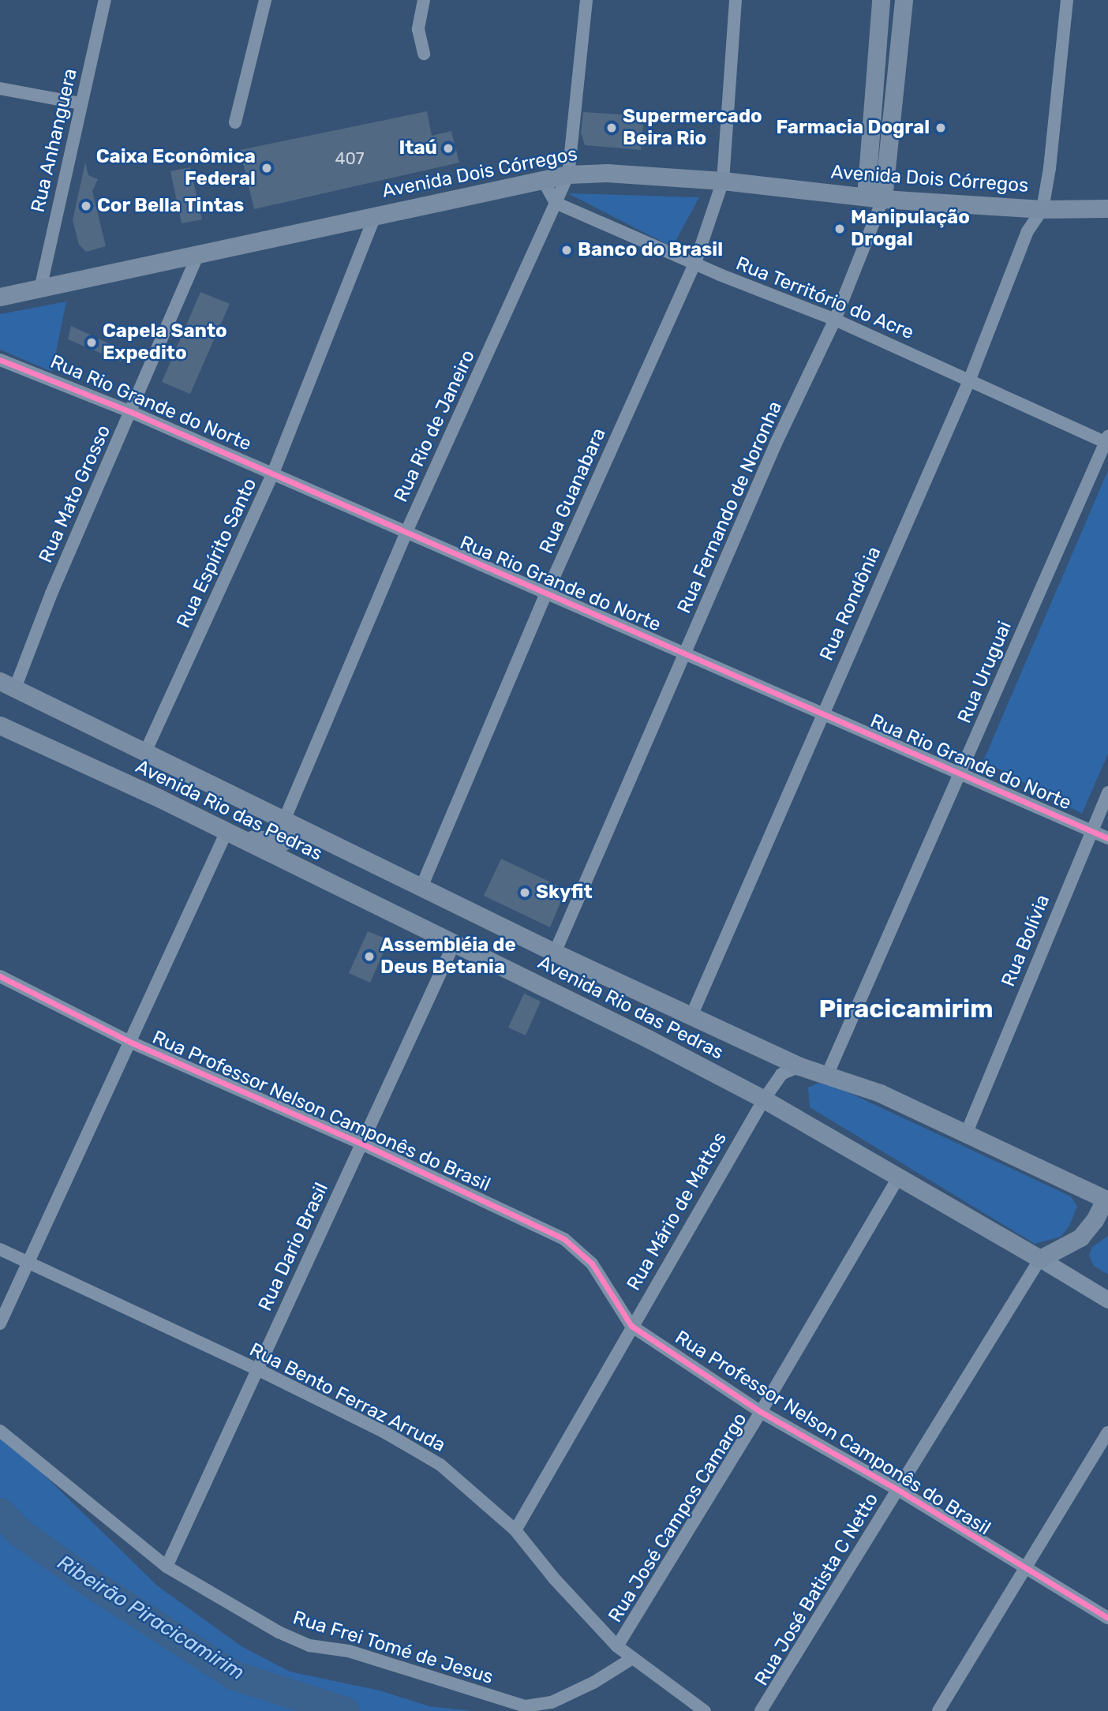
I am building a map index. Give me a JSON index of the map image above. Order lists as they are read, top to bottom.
{
  "streets": {
    "main road": ["Avenida Dois Córregos", "Avenida Rio das Pedras"],
    "street": [
      "Rua Anhanguera",
      "Rua Território do Acre",
      "Rua Rio Grande do Norte",
      "Rua Rio de Janeiro",
      "Rua Guanabara",
      "Rua Mato Grosso",
      "Rua Fernando de Noronha",
      "Rua Espírito Santo",
      "Rua Rondônia",
      "Rua Uruguai",
      "Rua Bolívia",
      "Rua Professor Nelson Camponês do Brasil",
      "Rua Mário de Mattos",
      "Rua Dario Brasil",
      "Rua Bento Ferraz Arruda",
      "Rua José Campos Camargo",
      "Rua José Batista C Netto",
      "Rua Frei Tomé de Jesus"
    ]
  },
  "crossings": [
    ["Rua Anhanguera", "Avenida Dois Córregos"],
    ["Avenida Dois Córregos", "Rua Guanabara"],
    ["Avenida Dois Córregos", "Rua Mato Grosso"],
    ["Avenida Dois Córregos", "Rua Fernando de Noronha"],
    ["Avenida Dois Córregos", "Rua Espírito Santo"],
    ["Avenida Dois Córregos", "Rua Rondônia"],
    ["Rua Território do Acre", "Rua Rio de Janeiro"],
    ["Rua Território do Acre", "Rua Guanabara"],
    ["Rua Território do Acre", "Rua Fernando de Noronha"],
    ["Rua Território do Acre", "Rua Rondônia"],
    ["Rua Território do Acre", "Rua Uruguai"],
    ["Rua Rio Grande do Norte", "Rua Rio de Janeiro"],
    ["Rua Rio Grande do Norte", "Rua Guanabara"],
    ["Rua Rio Grande do Norte", "Rua Mato Grosso"],
    ["Rua Rio Grande do Norte", "Rua Fernando de Noronha"],
    ["Rua Rio Grande do Norte", "Rua Espírito Santo"],
    ["Rua Rio Grande do Norte", "Rua Rondônia"],
    ["Rua Rio Grande do Norte", "Rua Uruguai"],
    ["Rua Rio Grande do Norte", "Rua Bolívia"],
    ["Rua Rio de Janeiro", "Avenida Rio das Pedras"],
    ["Rua Guanabara", "Avenida Rio das Pedras"],
    ["Rua Mato Grosso", "Avenida Rio das Pedras"],
    ["Rua Fernando de Noronha", "Avenida Rio das Pedras"],
    ["Rua Espírito Santo", "Avenida Rio das Pedras"],
    ["Rua Rondônia", "Avenida Rio das Pedras"],
    ["Rua Uruguai", "Avenida Rio das Pedras"],
    ["Avenida Rio das Pedras", "Rua Bolívia"],
    ["Avenida Rio das Pedras", "Rua Mário de Mattos"],
    ["Avenida Rio das Pedras", "Rua Dario Brasil"],
    ["Avenida Rio das Pedras", "Rua José Campos Camargo"],
    ["Avenida Rio das Pedras", "Rua José Batista C Netto"],
    ["Rua Professor Nelson Camponês do Brasil", "Rua Mário de Mattos"],
    ["Rua Professor Nelson Camponês do Brasil", "Rua Dario Brasil"],
    ["Rua Professor Nelson Camponês do Brasil", "Rua José Campos Camargo"],
    ["Rua Professor Nelson Camponês do Brasil", "Rua José Batista C Netto"],
    ["Rua Mário de Mattos", "Rua Bento Ferraz Arruda"],
    ["Rua Dario Brasil", "Rua Bento Ferraz Arruda"],
    ["Rua Dario Brasil", "Rua Frei Tomé de Jesus"],
    ["Rua Bento Ferraz Arruda", "Rua José Campos Camargo"],
    ["Rua Bento Ferraz Arruda", "Rua Frei Tomé de Jesus"]
  ],
  "districts": ["Piracicamirim"],
  "water": ["Ribeirão Piracicamirim"],
  "places": [
    "Supermercado Beira Rio",
    "Farmacia Dogral",
    "Itaú",
    "Caixa Econômica Federal",
    "Cor Bella Tintas",
    "Manipulação Drogal",
    "Banco do Brasil",
    "Capela Santo Expedito",
    "Skyfit",
    "Assembléia de Deus Betania"
  ],
  "house_numbers": ["407"]
}
